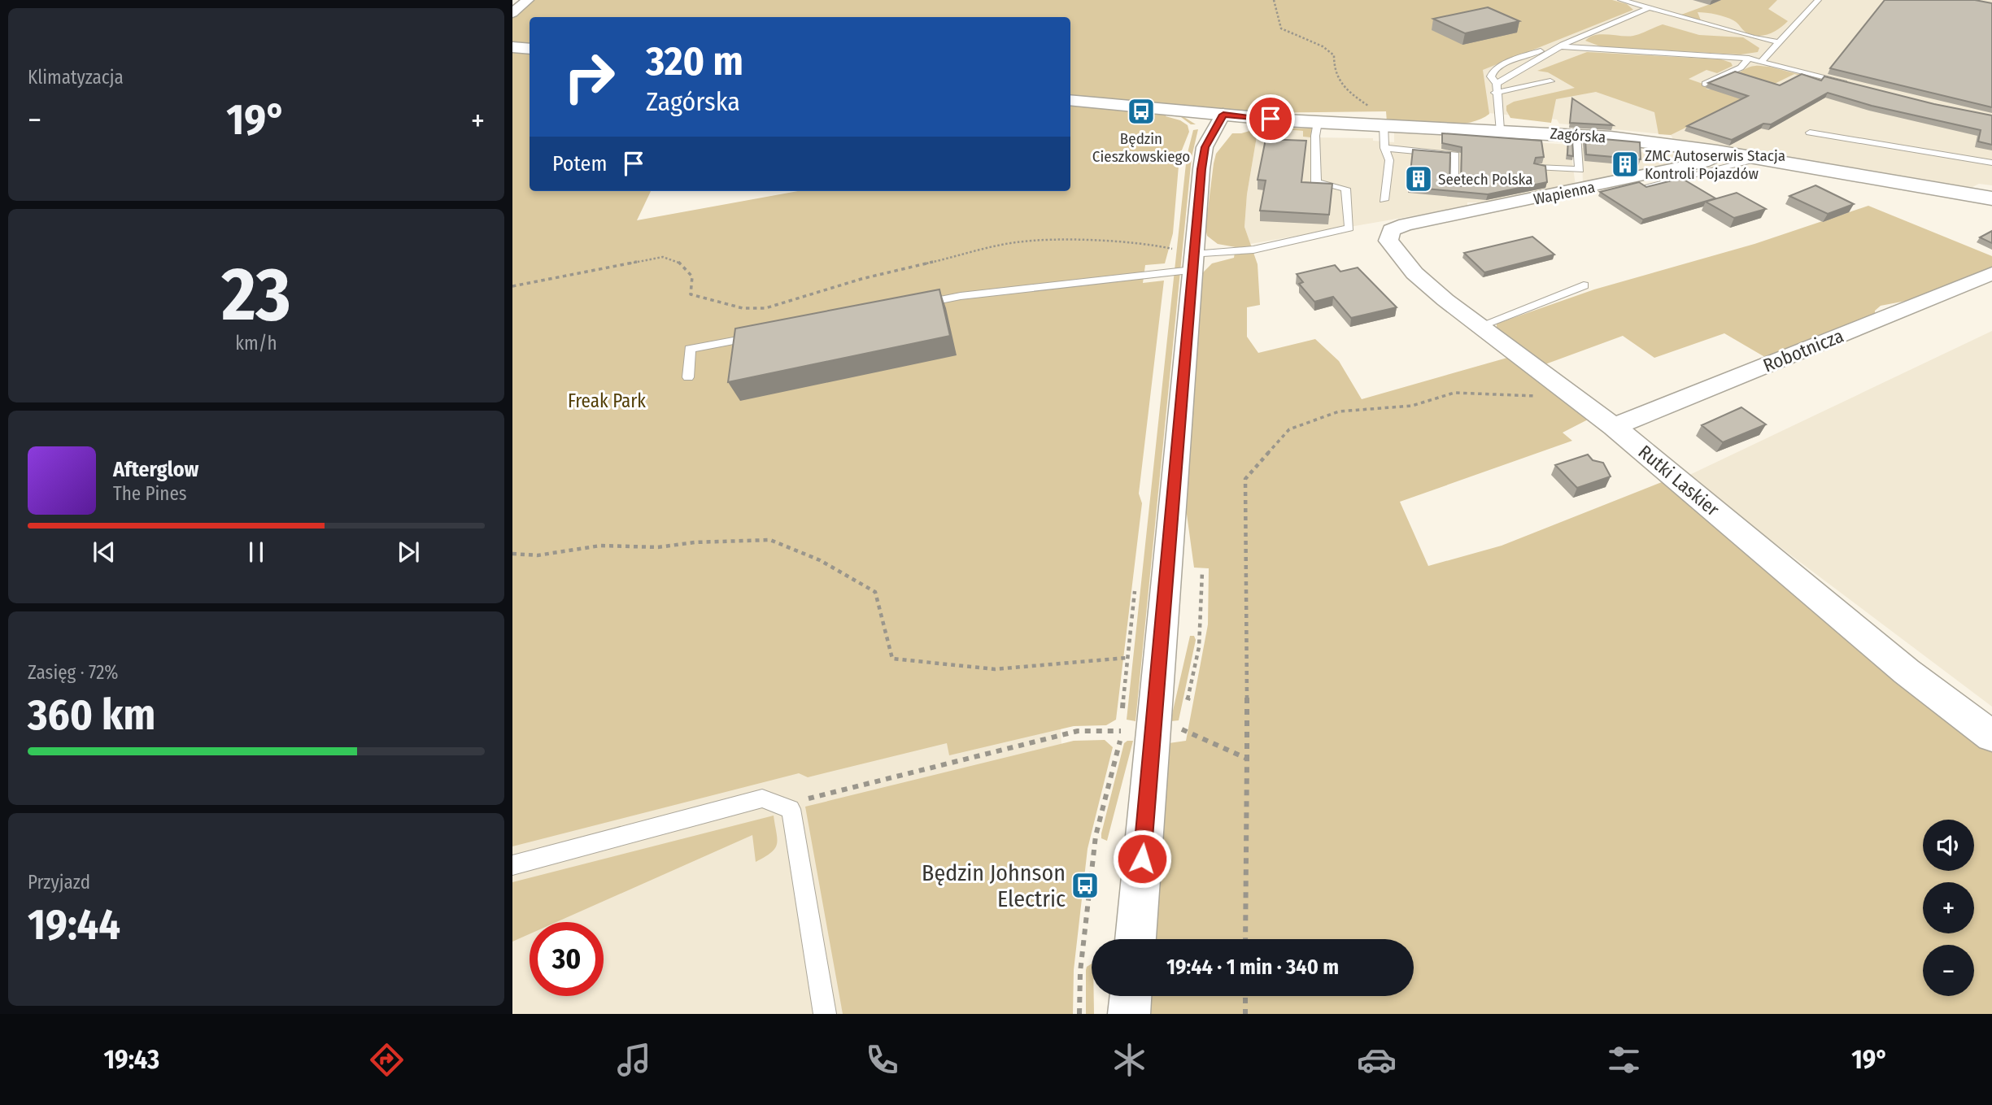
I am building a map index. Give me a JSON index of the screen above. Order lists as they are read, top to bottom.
{
  "streets": {
    "street": [
      "Zagórska",
      "Wapienna",
      "Robotnicza",
      "Rutki Laskier"
    ]
  },
  "crossings": [
    ["Zagórska", "Wapienna"],
    ["Wapienna", "Rutki Laskier"],
    ["Robotnicza", "Rutki Laskier"]
  ],
  "parks": ["Freak Park"],
  "places": {
    "bus stop": ["Będzin Cieszkowskiego", "Będzin Johnson Electric"],
    "building": ["ZMC Autoserwis Stacja Kontroli Pojazdów", "Seetech Polska"]
  },
  "page": {
    "tile": [
      "Klimatyzacja",
      ["23", "km/h"],
      ["Zasięg · 72%", "360 km"],
      ["Przyjazd", "19:44"]
    ],
    "turn": ["320 m", "Zagórska"],
    "heat": ["−", "19°", "+"],
    "then": "Potem",
    "song": ["Afterglow", "The Pines"],
    "map_buttons": ["+", "−"],
    "limit": "30",
    "trip": "19:44 · 1 min · 340 m",
    "tabs": ["19:43", "19°"]
  }
}
